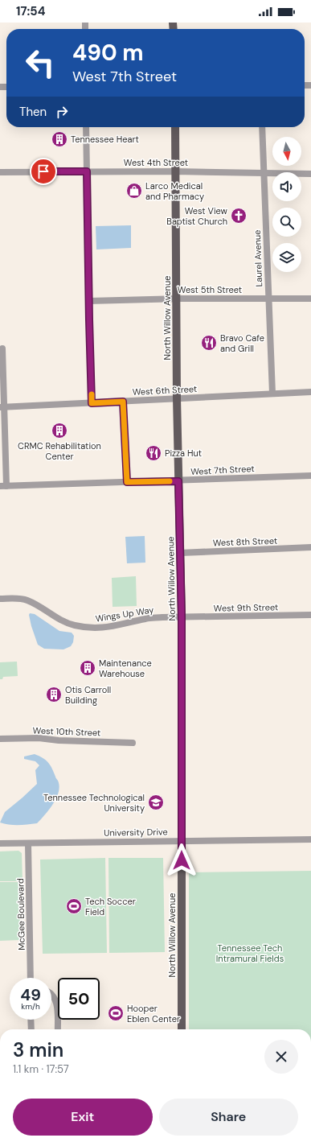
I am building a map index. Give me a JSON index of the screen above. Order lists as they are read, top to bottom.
{
  "streets": {
    "main road": ["North Willow Avenue"],
    "street": [
      "West 4th Street",
      "Laurel Avenue",
      "West 5th Street",
      "West 6th Street",
      "West 7th Street",
      "West 8th Street",
      "West 9th Street",
      "Wings Up Way",
      "West 10th Street",
      "University Drive",
      "McGee Boulevard"
    ]
  },
  "crossings": [
    ["West 4th Street", "Laurel Avenue"],
    ["West 4th Street", "North Willow Avenue"],
    ["Laurel Avenue", "West 5th Street"],
    ["Laurel Avenue", "West 6th Street"],
    ["West 5th Street", "North Willow Avenue"],
    ["North Willow Avenue", "West 6th Street"],
    ["North Willow Avenue", "West 7th Street"],
    ["North Willow Avenue", "West 8th Street"],
    ["North Willow Avenue", "West 9th Street"],
    ["North Willow Avenue", "Wings Up Way"],
    ["North Willow Avenue", "University Drive"],
    ["West 9th Street", "Wings Up Way"],
    ["University Drive", "McGee Boulevard"]
  ],
  "parks": ["Tennessee Tech Intramural Fields"],
  "places": {
    "building": [
      "Tennessee Heart",
      "CRMC Rehabilitation Center",
      "Maintenance Warehouse",
      "Otis Carroll Building"
    ],
    "shop": ["Larco Medical and Pharmacy"],
    "church": ["West View Baptist Church"],
    "restaurant": ["Bravo Cafe and Grill", "Pizza Hut"],
    "school or university": ["Tennessee Technological University"],
    "sports": ["Tech Soccer Field", "Hooper Eblen Center"]
  },
  "north": "bottom",
  "page": {
    "status": "17:54",
    "turn": ["490 m", "West 7th Street"],
    "then": "Then",
    "speed": "49 km/h",
    "limit": "50",
    "heading": ["3 min", "1.1 km · 17:57"],
    "buttons": ["Exit", "Share"]
  }
}
